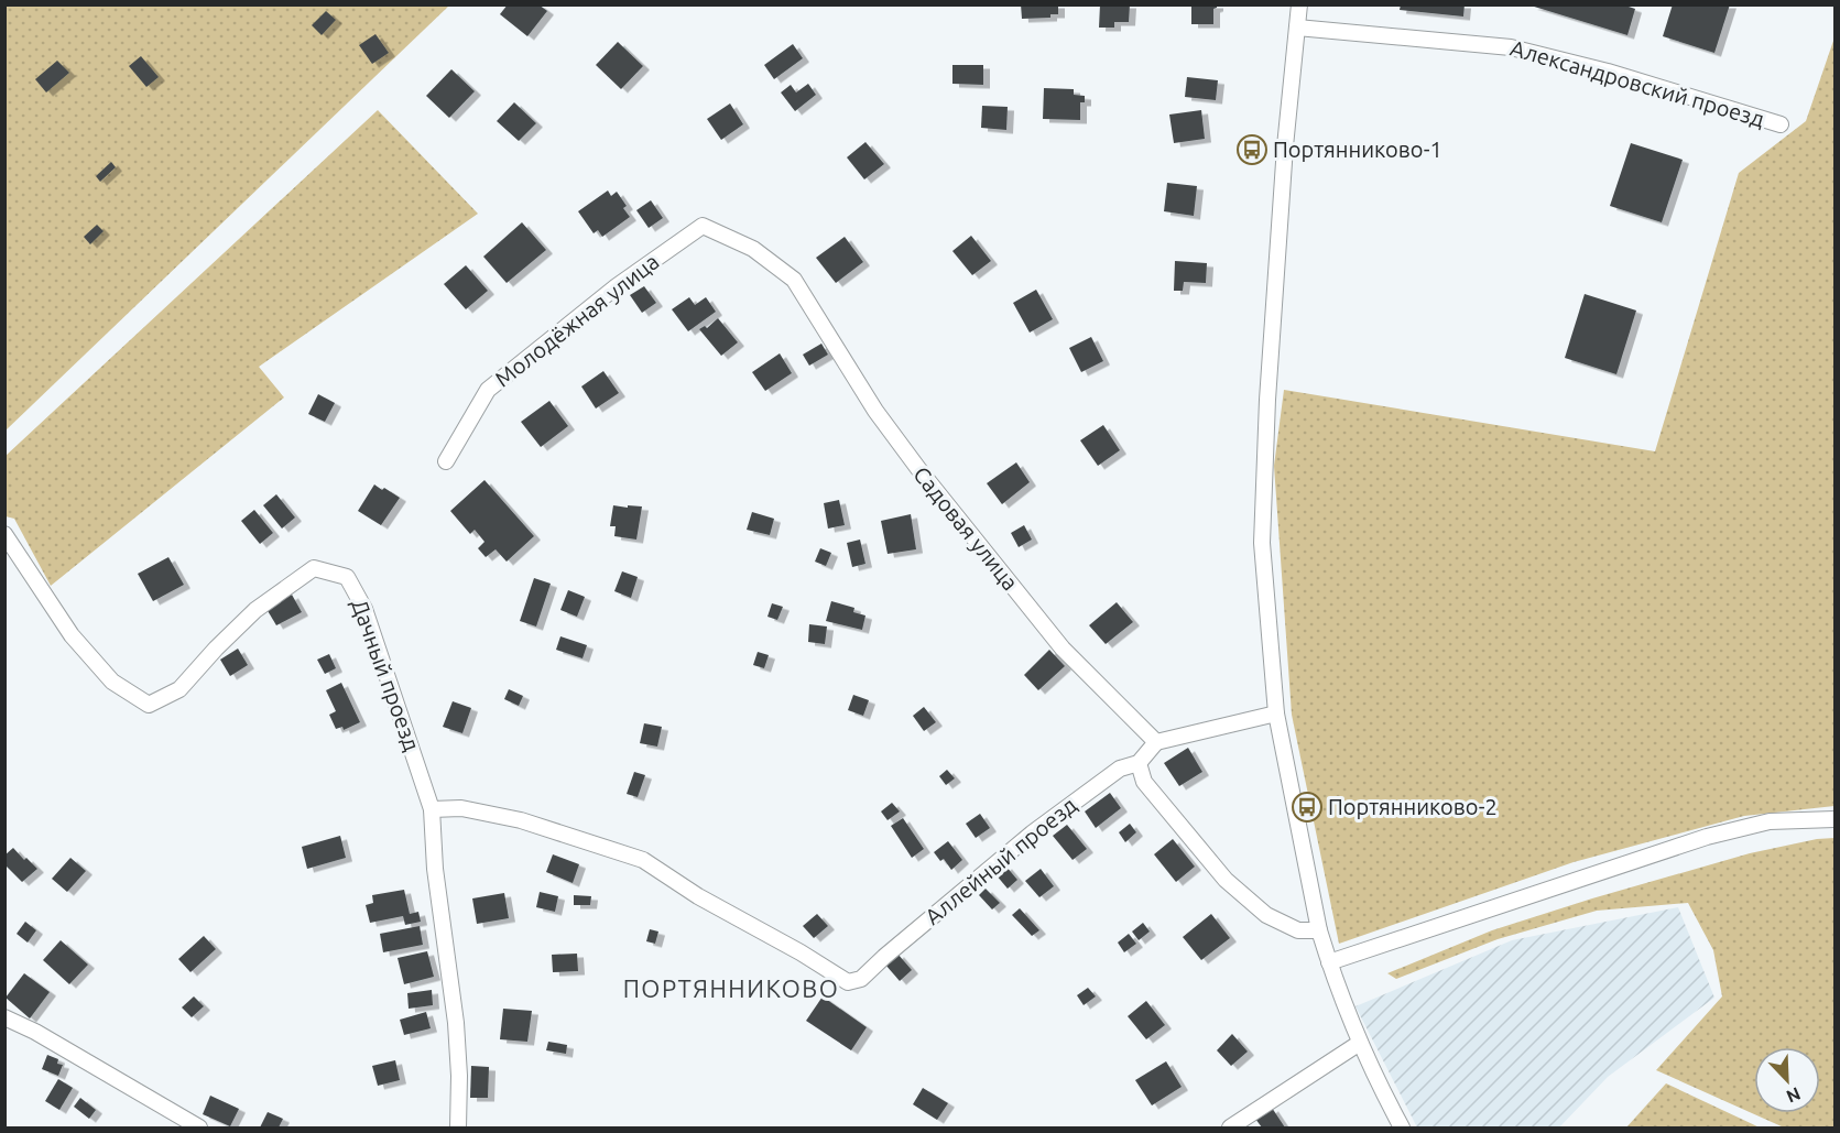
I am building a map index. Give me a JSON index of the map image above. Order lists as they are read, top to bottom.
{
  "streets": {
    "street": [
      "Александровский проезд",
      "Молодёжная улица",
      "Садовая улица",
      "Дачный проезд",
      "Аллейный проезд"
    ]
  },
  "crossings": [
    ["Молодёжная улица", "Садовая улица"],
    ["Садовая улица", "Аллейный проезд"],
    ["Дачный проезд", "Аллейный проезд"]
  ],
  "districts": ["ПОРТЯННИКОВО"],
  "places": {
    "bus stop": ["Портянниково-1", "Портянниково-2"]
  },
  "north": "bottom right"
}
